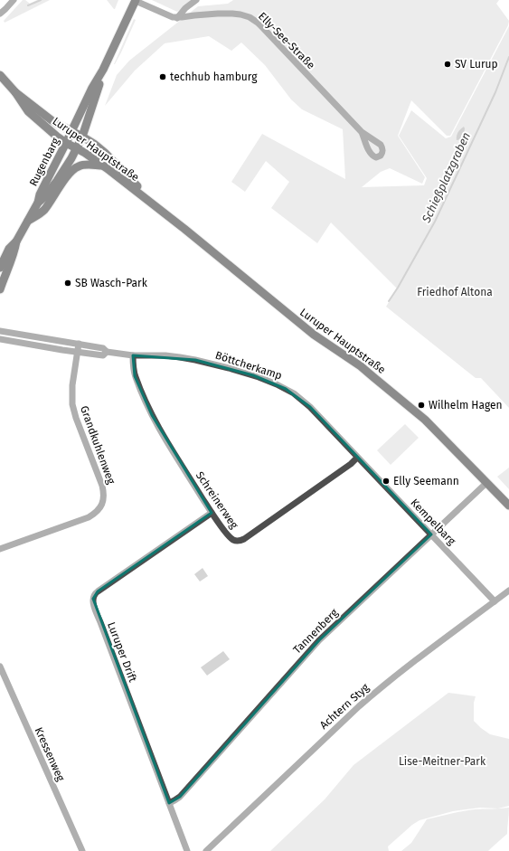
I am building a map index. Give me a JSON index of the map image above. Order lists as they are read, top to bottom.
{
  "streets": {
    "main road": ["Luruper Hauptstraße", "Rugenbarg"],
    "street": [
      "Elly-See-Straße",
      "Böttcherkamp",
      "Grandkuhlenweg",
      "Schreinerweg",
      "Kempelbarg",
      "Tannenberg",
      "Luruper Drift",
      "Achtern Styg",
      "Kressenweg"
    ]
  },
  "crossings": [
    ["Luruper Hauptstraße", "Rugenbarg"],
    ["Luruper Hauptstraße", "Tannenberg"],
    ["Böttcherkamp", "Grandkuhlenweg"],
    ["Böttcherkamp", "Schreinerweg"],
    ["Böttcherkamp", "Kempelbarg"],
    ["Schreinerweg", "Kempelbarg"],
    ["Schreinerweg", "Luruper Drift"],
    ["Kempelbarg", "Tannenberg"],
    ["Kempelbarg", "Achtern Styg"],
    ["Tannenberg", "Luruper Drift"]
  ],
  "water": ["Schießplatzgraben"],
  "parks": ["Friedhof Altona", "Lise-Meitner-Park"],
  "places": [
    "SV Lurup",
    "techhub hamburg",
    "SB Wasch-Park",
    "Wilhelm Hagen",
    "Elly Seemann"
  ]
}
